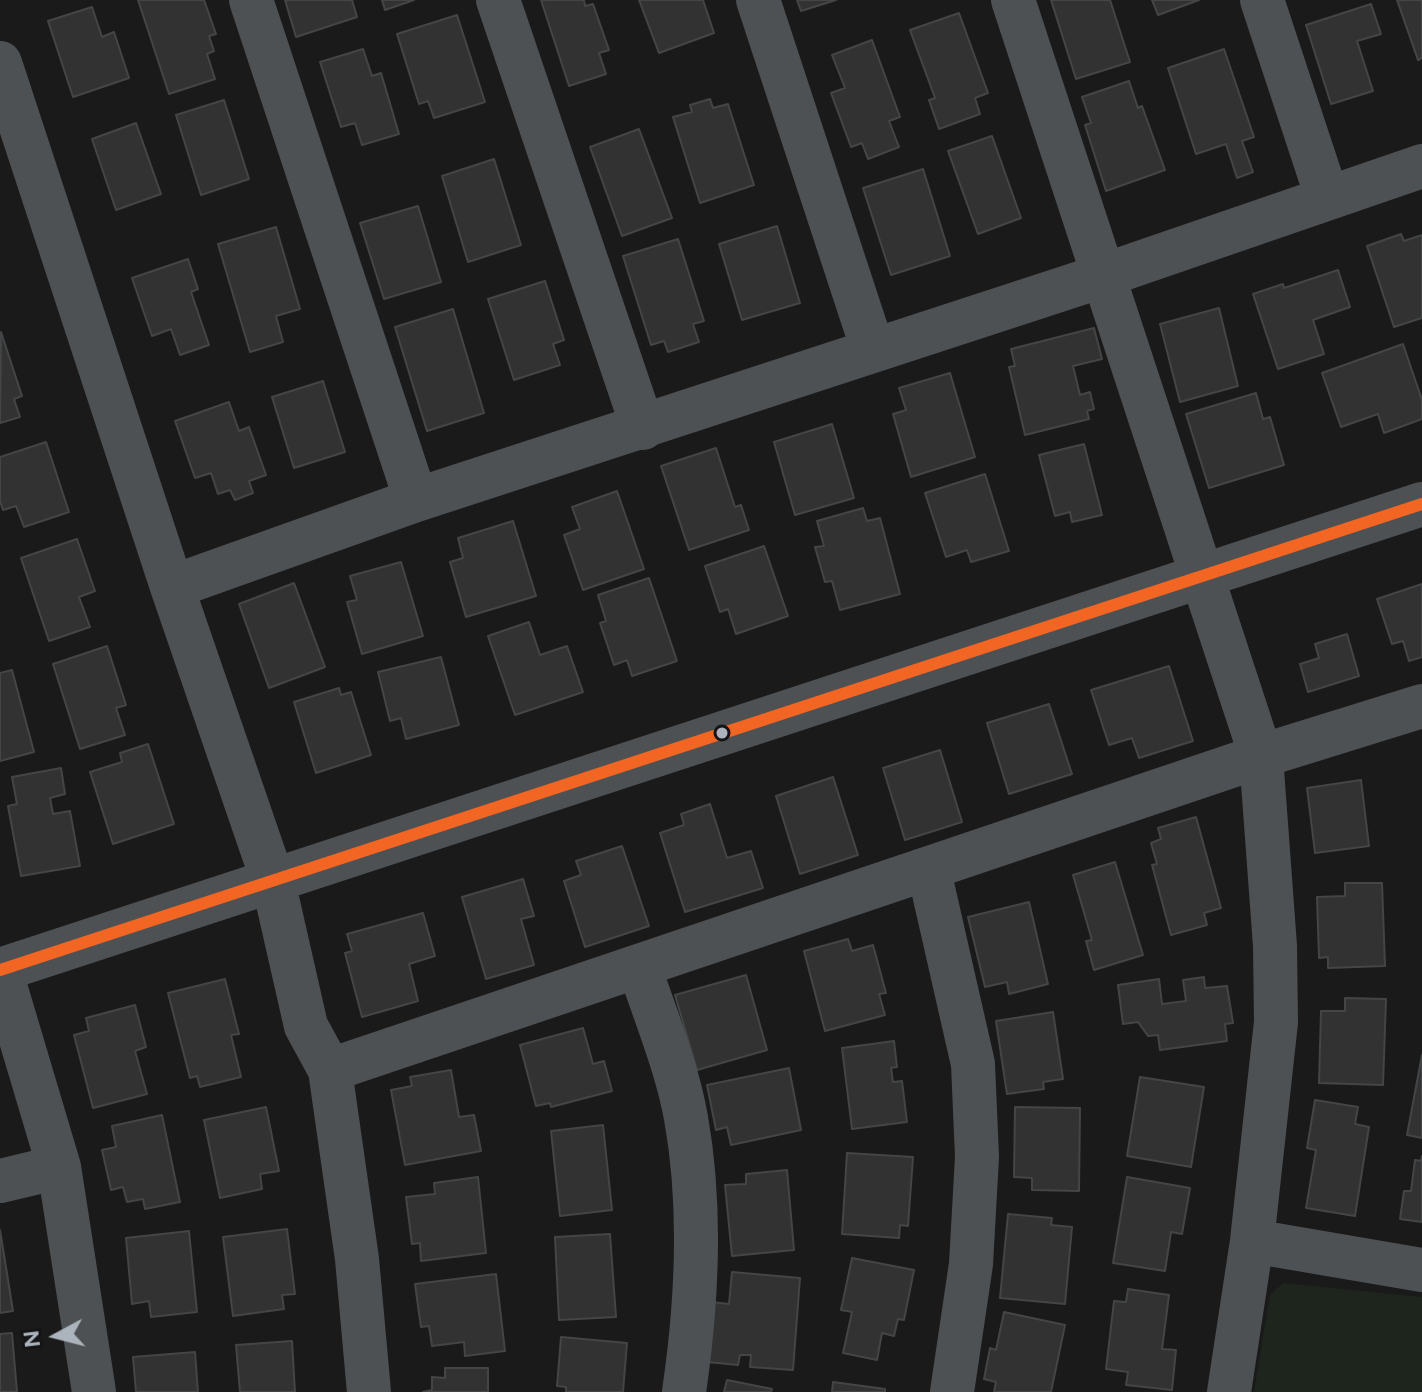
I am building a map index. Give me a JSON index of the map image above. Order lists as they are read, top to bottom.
{
  "north": "left"
}
